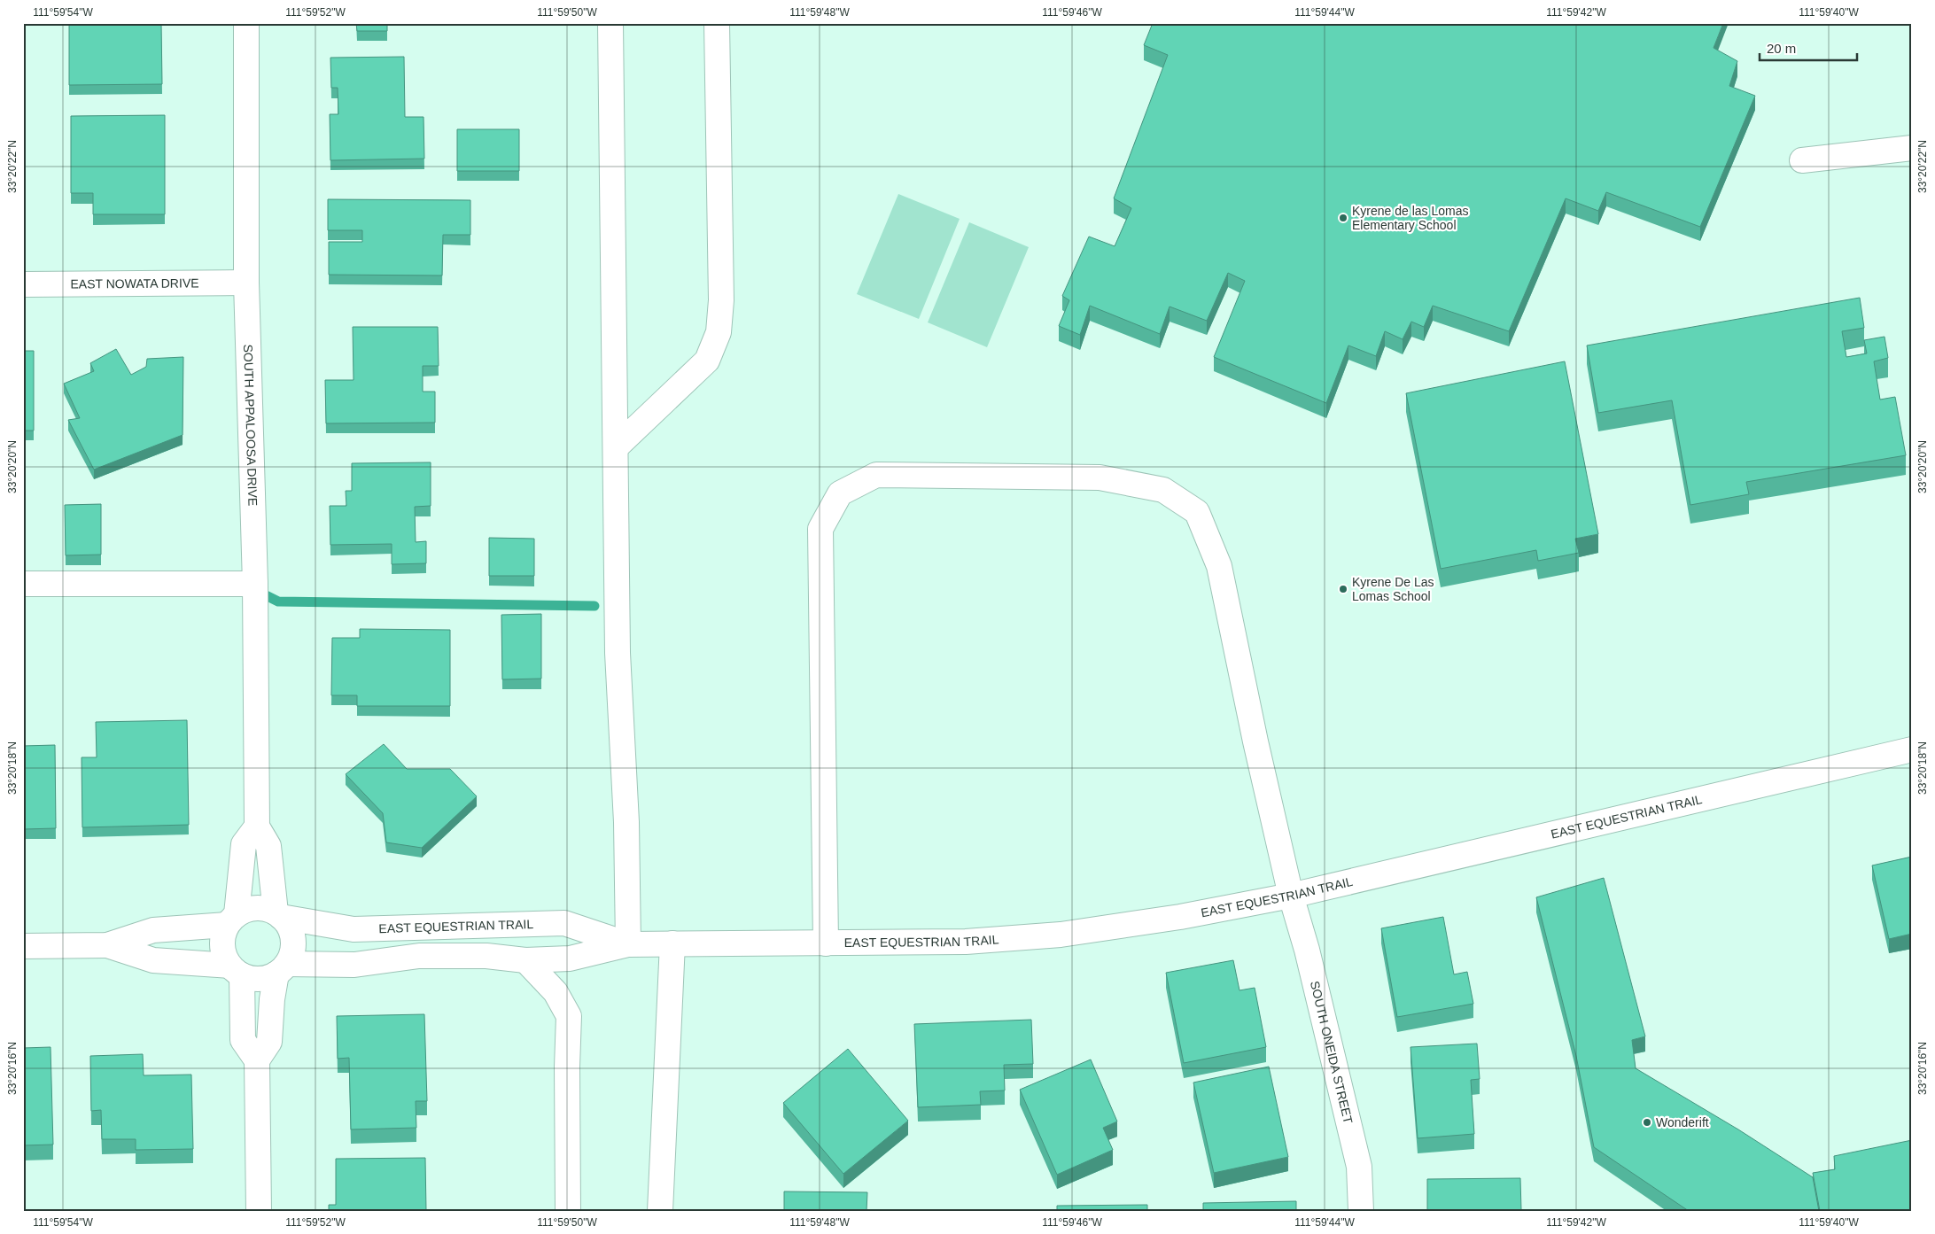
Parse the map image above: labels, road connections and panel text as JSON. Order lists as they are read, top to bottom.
{
  "streets": {
    "street": [
      "EAST NOWATA DRIVE",
      "SOUTH APPALOOSA DRIVE",
      "EAST EQUESTRIAN TRAIL",
      "SOUTH ONEIDA STREET"
    ]
  },
  "crossings": [
    ["EAST NOWATA DRIVE", "SOUTH APPALOOSA DRIVE"],
    ["EAST EQUESTRIAN TRAIL", "SOUTH ONEIDA STREET"]
  ],
  "places": ["Kyrene de las Lomas Elementary School", "Kyrene De Las Lomas School", "Wonderift"],
  "scale_bar": "20 m",
  "coordinates": [
    "111°59'54\"W",
    "111°59'52\"W",
    "111°59'50\"W",
    "111°59'48\"W",
    "111°59'46\"W",
    "111°59'44\"W",
    "111°59'42\"W",
    "111°59'40\"W",
    "33°20'22\"N",
    "33°20'20\"N",
    "33°20'18\"N",
    "33°20'16\"N"
  ]
}
